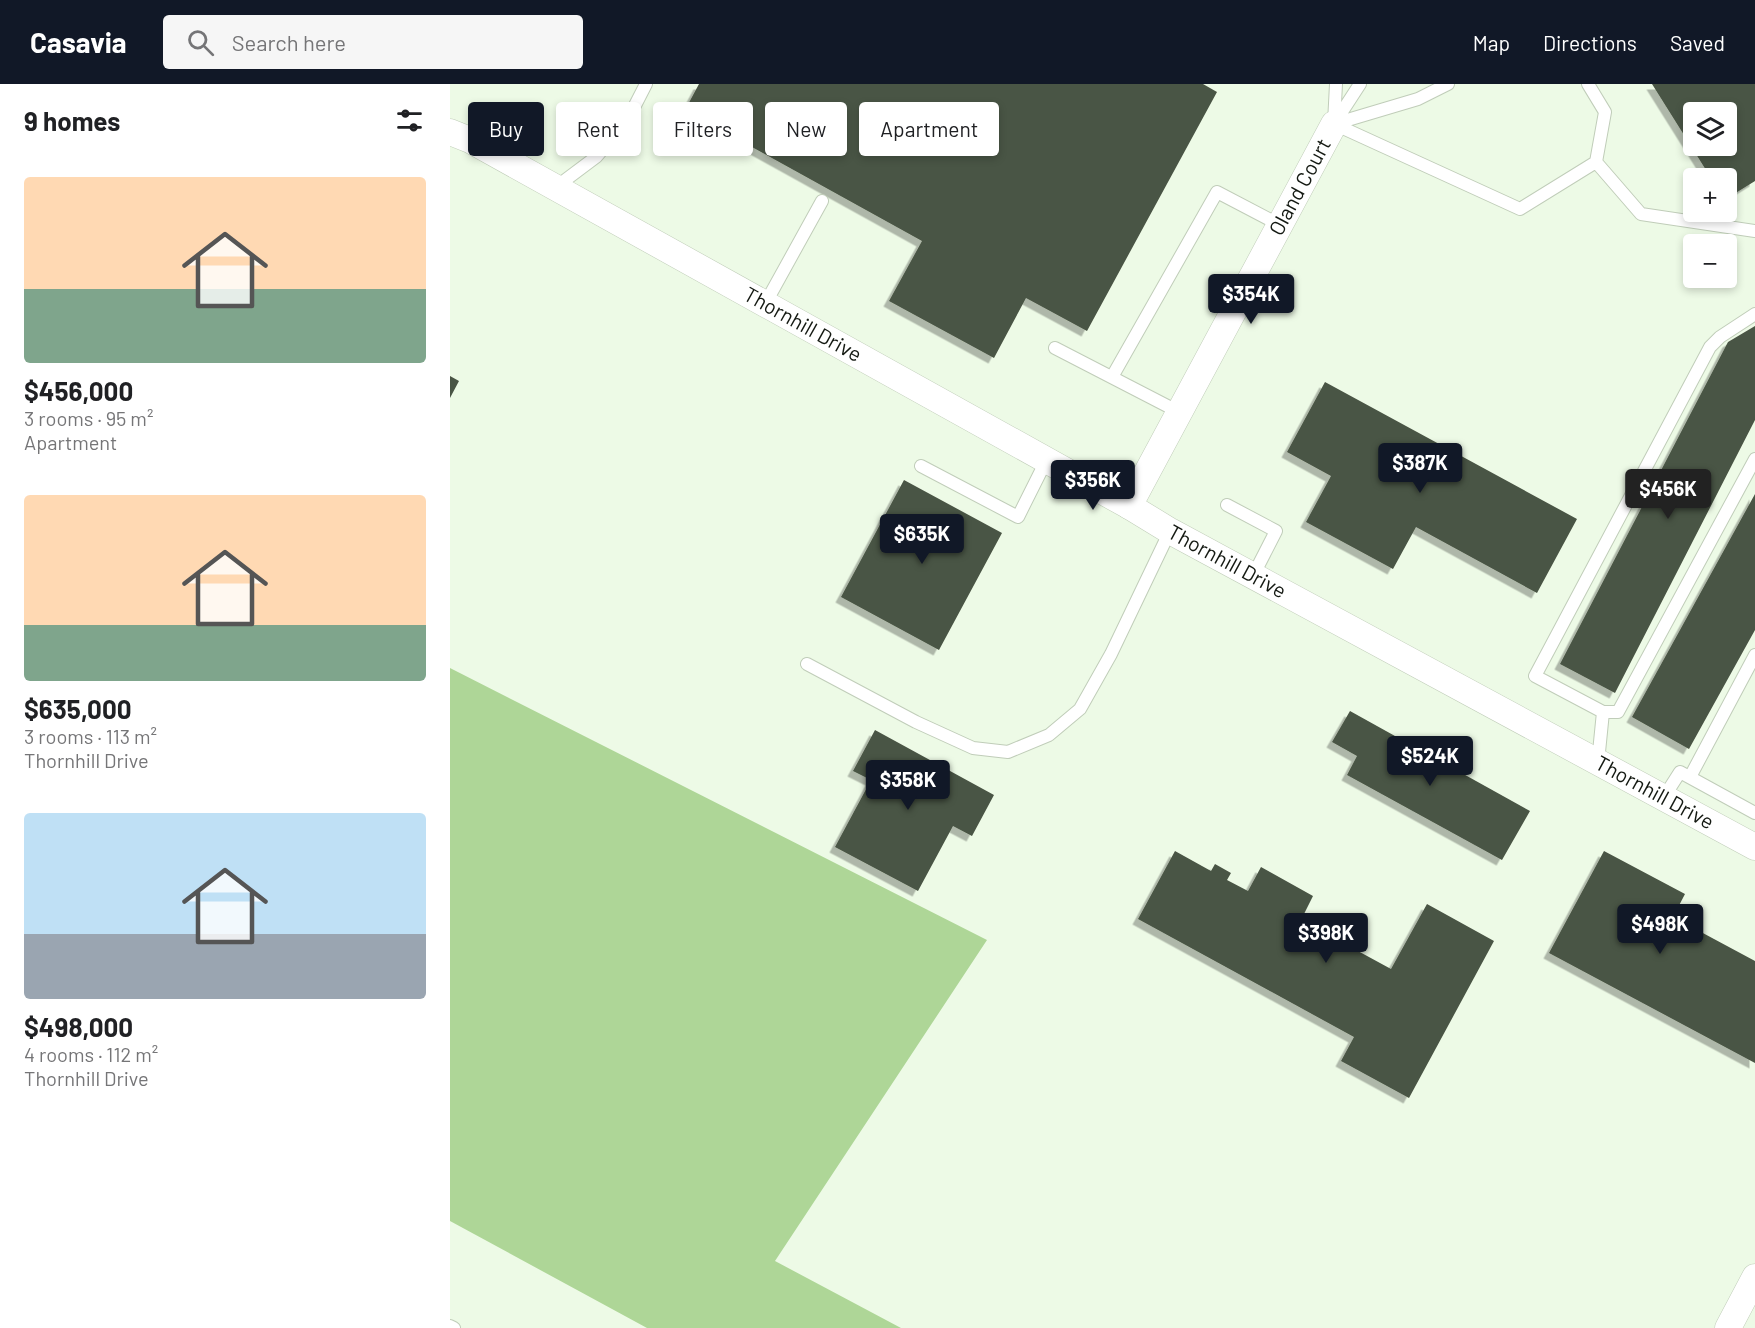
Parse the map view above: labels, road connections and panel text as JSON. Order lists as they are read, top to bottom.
{
  "streets": {
    "street": ["Oland Court", "Thornhill Drive"]
  },
  "crossings": [
    ["Oland Court", "Thornhill Drive"]
  ],
  "page": {
    "header": "Casavia",
    "search": "Search here",
    "nav": ["Map", "Directions", "Saved"],
    "heading": "9 homes",
    "map_buttons": ["+", "−"],
    "chip": [
      "Buy",
      "Rent",
      "Filters",
      "New",
      "Apartment"
    ],
    "list": [
      {
        "name": "$456,000",
        "note": "3 rooms · 95 m² · Apartment"
      },
      {
        "name": "$635,000",
        "note": "3 rooms · 113 m² · Thornhill Drive"
      },
      {
        "name": "$498,000",
        "note": "4 rooms · 112 m² · Thornhill Drive"
      }
    ],
    "price": [
      "$354K",
      "$387K",
      "$356K",
      "$456K",
      "$635K",
      "$524K",
      "$358K",
      "$498K",
      "$398K"
    ]
  }
}
